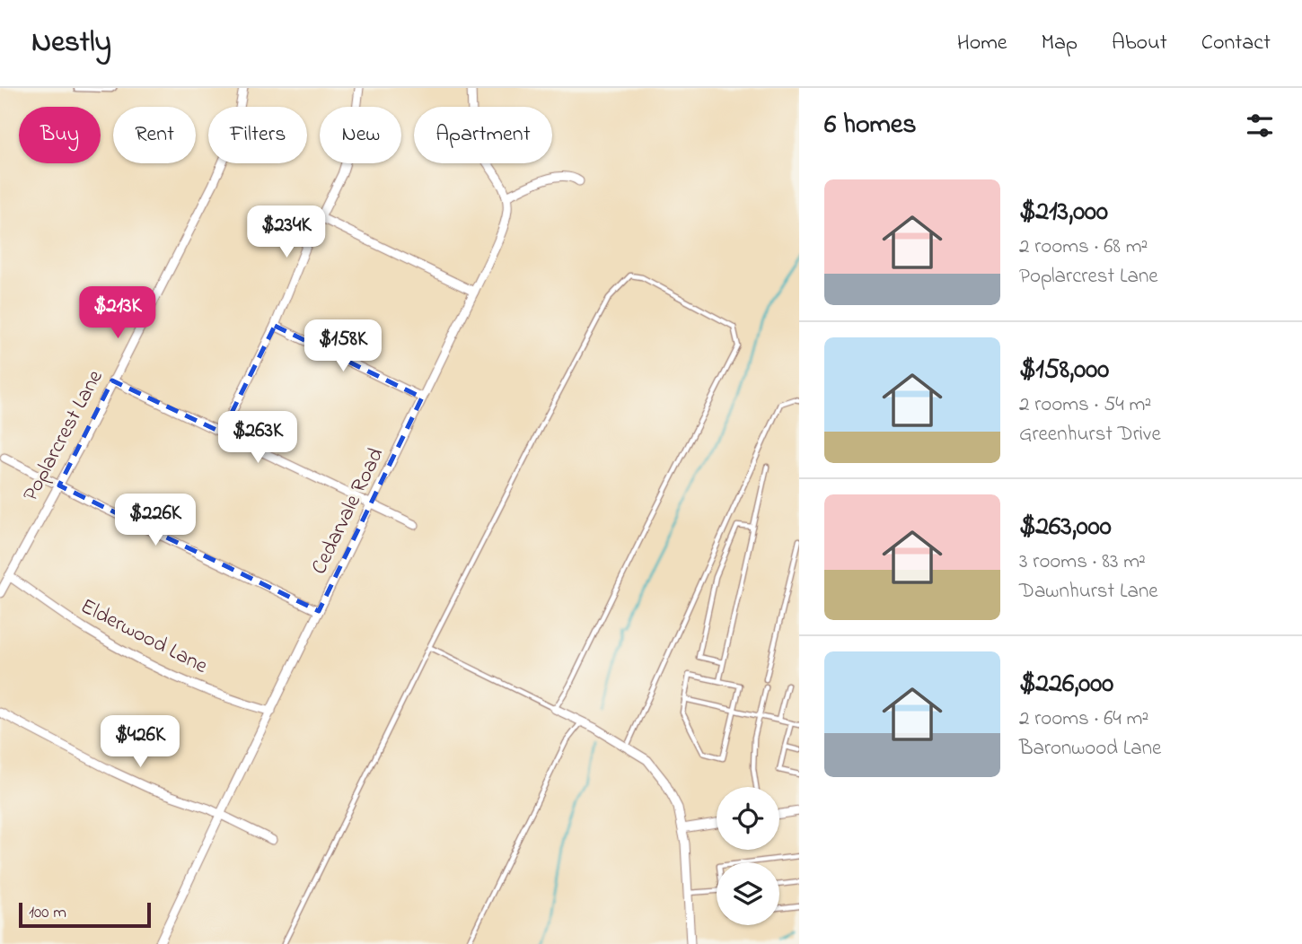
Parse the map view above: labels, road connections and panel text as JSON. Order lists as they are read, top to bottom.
{
  "streets": {
    "street": ["Poplarcrest Lane", "Cedarvale Road", "Elderwood Lane"]
  },
  "crossings": [
    ["Poplarcrest Lane", "Elderwood Lane"],
    ["Cedarvale Road", "Elderwood Lane"]
  ],
  "scale_bar": "100 m",
  "page": {
    "header": "Nestly",
    "nav": [
      "Home",
      "Map",
      "About",
      "Contact"
    ],
    "heading": "6 homes",
    "chip": [
      "Buy",
      "Rent",
      "Filters",
      "New",
      "Apartment"
    ],
    "list": [
      {
        "name": "$213,000",
        "note": "2 rooms · 68 m² · Poplarcrest Lane"
      },
      {
        "name": "$158,000",
        "note": "2 rooms · 54 m² · Greenhurst Drive"
      },
      {
        "name": "$263,000",
        "note": "3 rooms · 83 m² · Dawnhurst Lane"
      },
      {
        "name": "$226,000",
        "note": "2 rooms · 64 m² · Baronwood Lane"
      }
    ],
    "price": [
      "$234K",
      "$213K",
      "$158K",
      "$263K",
      "$226K",
      "$426K"
    ],
    "scale": "100 m"
  }
}
